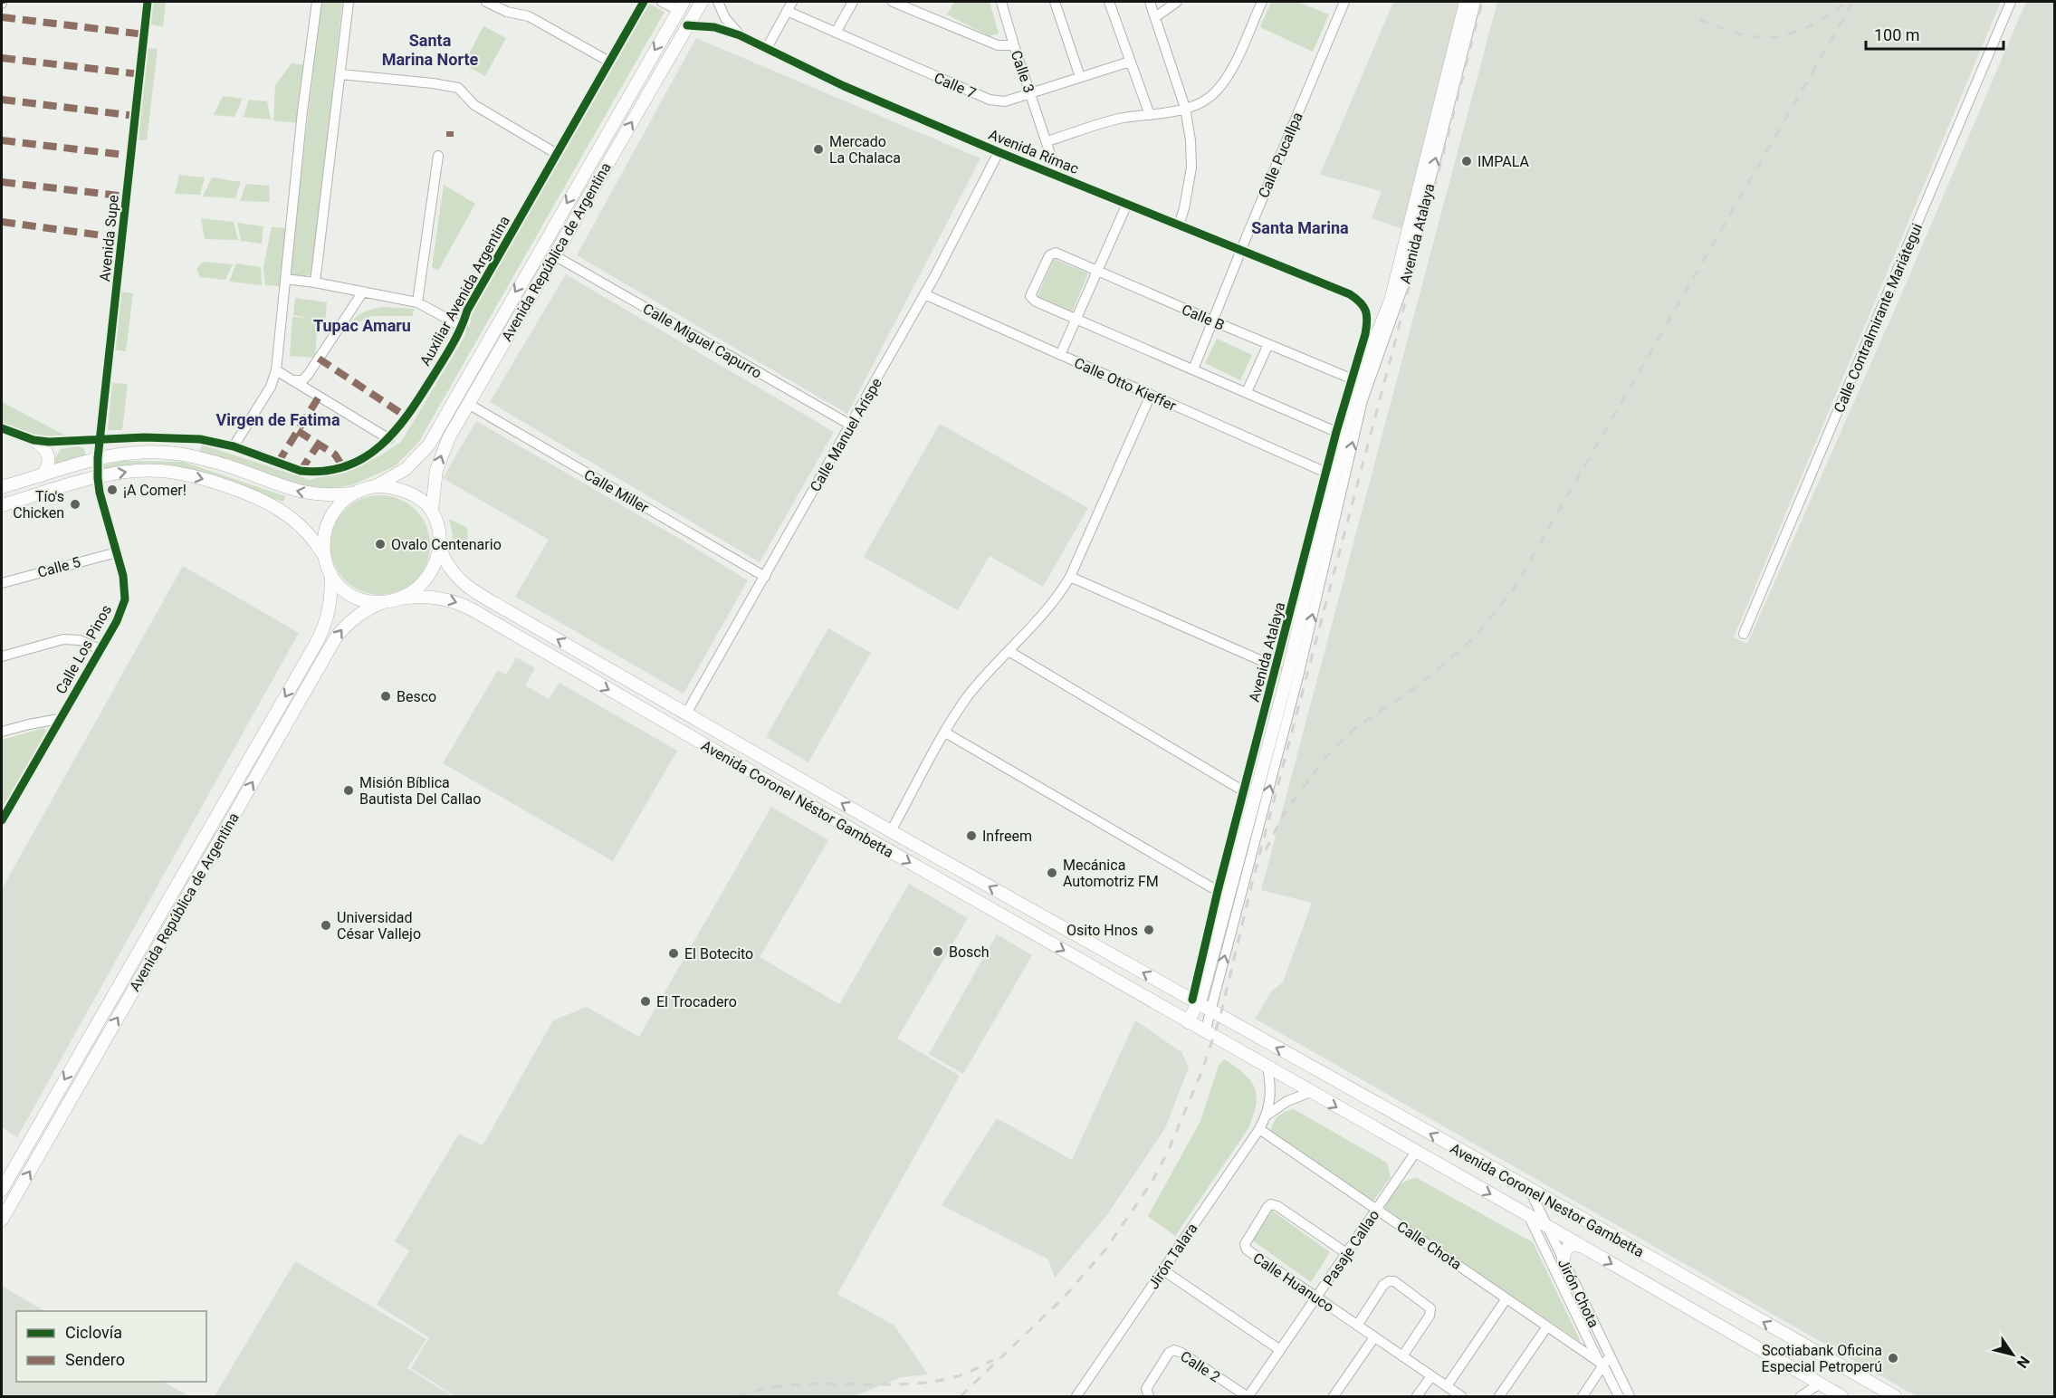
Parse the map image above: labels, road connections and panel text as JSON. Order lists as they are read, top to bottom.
{
  "streets": {
    "main road": [
      "Avenida Atalaya",
      "Avenida República de Argentina",
      "Avenida Coronel Néstor Gambetta",
      "Avenida Coronel Nestor Gambetta"
    ],
    "street": [
      "Calle 3",
      "Calle 7",
      "Avenida Rímac",
      "Calle Pucallpa",
      "Avenida Supe",
      "Auxiliar Avenida Argentina",
      "Calle B",
      "Calle Contralmirante Mariátegui",
      "Calle Miguel Capurro",
      "Calle Otto Kieffer",
      "Calle Manuel Arispe",
      "Calle Miller",
      "Calle 5",
      "Calle Los Pinos",
      "Calle Chota",
      "Pasaje Callao",
      "Jirón Talara",
      "Calle Huanuco",
      "Jirón Chota",
      "Calle 2"
    ]
  },
  "crossings": [
    ["Calle 3", "Calle 7"],
    ["Calle 3", "Avenida Rímac"],
    ["Avenida Rímac", "Calle Pucallpa"],
    ["Avenida Rímac", "Avenida Atalaya"],
    ["Avenida Rímac", "Avenida República de Argentina"],
    ["Avenida Rímac", "Calle Manuel Arispe"],
    ["Calle Pucallpa", "Calle B"],
    ["Avenida Atalaya", "Calle B"],
    ["Avenida Atalaya", "Calle Otto Kieffer"],
    ["Avenida Atalaya", "Avenida Coronel Néstor Gambetta"],
    ["Avenida Atalaya", "Avenida Coronel Nestor Gambetta"],
    ["Avenida Supe", "Auxiliar Avenida Argentina"],
    ["Avenida Supe", "Calle Los Pinos"],
    ["Avenida República de Argentina", "Calle Miguel Capurro"],
    ["Avenida República de Argentina", "Calle Miller"],
    ["Avenida República de Argentina", "Avenida Coronel Néstor Gambetta"],
    ["Calle Miguel Capurro", "Calle Manuel Arispe"],
    ["Calle Otto Kieffer", "Calle Manuel Arispe"],
    ["Calle Manuel Arispe", "Calle Miller"],
    ["Calle Manuel Arispe", "Avenida Coronel Néstor Gambetta"],
    ["Calle 5", "Calle Los Pinos"],
    ["Avenida Coronel Néstor Gambetta", "Avenida Coronel Nestor Gambetta"],
    ["Avenida Coronel Nestor Gambetta", "Pasaje Callao"],
    ["Avenida Coronel Nestor Gambetta", "Jirón Talara"],
    ["Avenida Coronel Nestor Gambetta", "Jirón Chota"],
    ["Calle Chota", "Pasaje Callao"],
    ["Calle Chota", "Jirón Talara"],
    ["Calle Chota", "Jirón Chota"],
    ["Pasaje Callao", "Calle Huanuco"],
    ["Pasaje Callao", "Calle 2"]
  ],
  "districts": [
    "Santa Marina Norte",
    "Santa Marina",
    "Tupac Amaru",
    "Virgen de Fatima"
  ],
  "places": [
    "Mercado La Chalaca",
    "IMPALA",
    "¡A Comer!",
    "Tío's Chicken",
    "Ovalo Centenario",
    "Besco",
    "Misión Bíblica Bautista Del Callao",
    "Infreem",
    "Mecánica Automotriz FM",
    "Universidad César Vallejo",
    "Osito Hnos",
    "Bosch",
    "El Botecito",
    "El Trocadero",
    "Scotiabank Oficina Especial Petroperú"
  ],
  "legend": ["Ciclovía", "Sendero"],
  "scale_bar": "100 m",
  "north": "bottom right"
}
